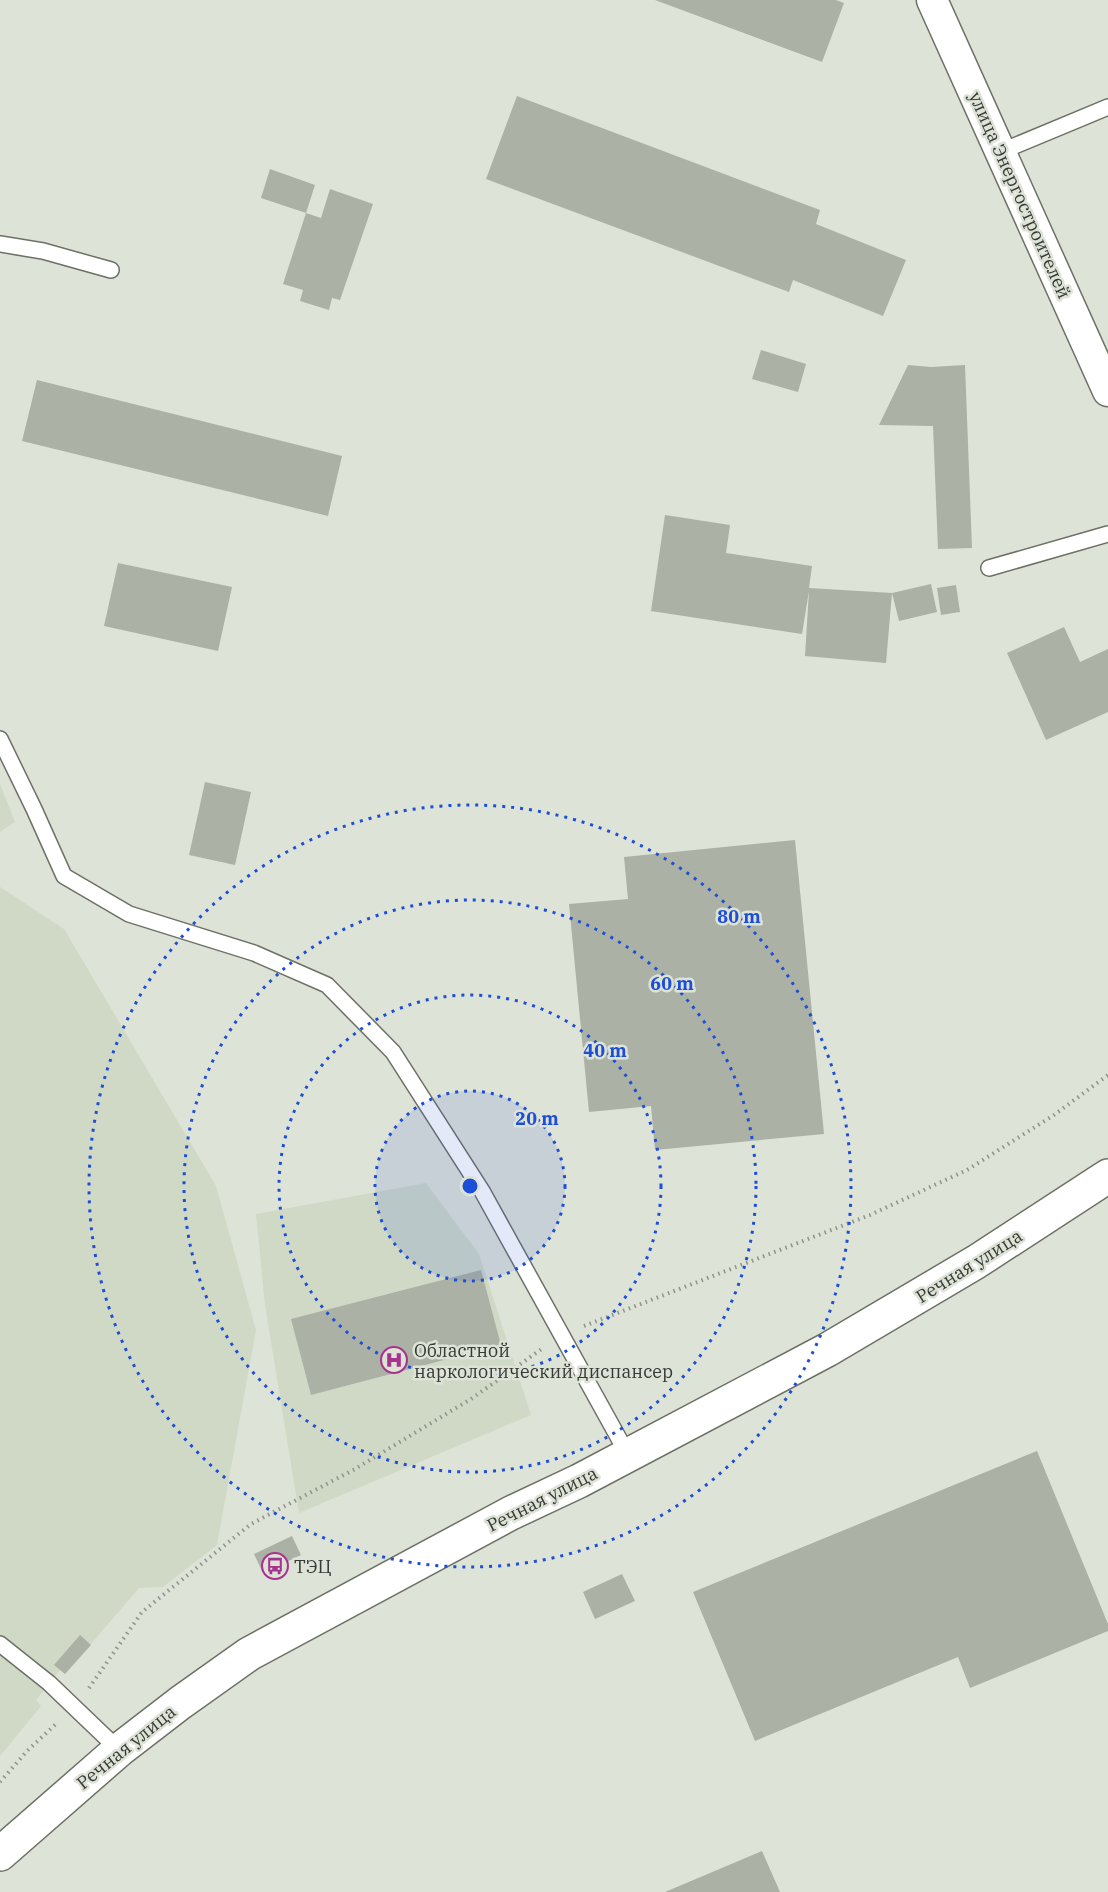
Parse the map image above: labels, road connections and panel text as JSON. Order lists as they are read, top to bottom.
{
  "streets": {
    "main road": ["Речная улица"],
    "street": ["улица Энергостроителей"]
  },
  "places": {
    "hospital": ["Областной наркологический диспансер"],
    "bus stop": ["ТЭЦ"]
  },
  "rings": [
    "80 m",
    "60 m",
    "40 m",
    "20 m"
  ]
}
